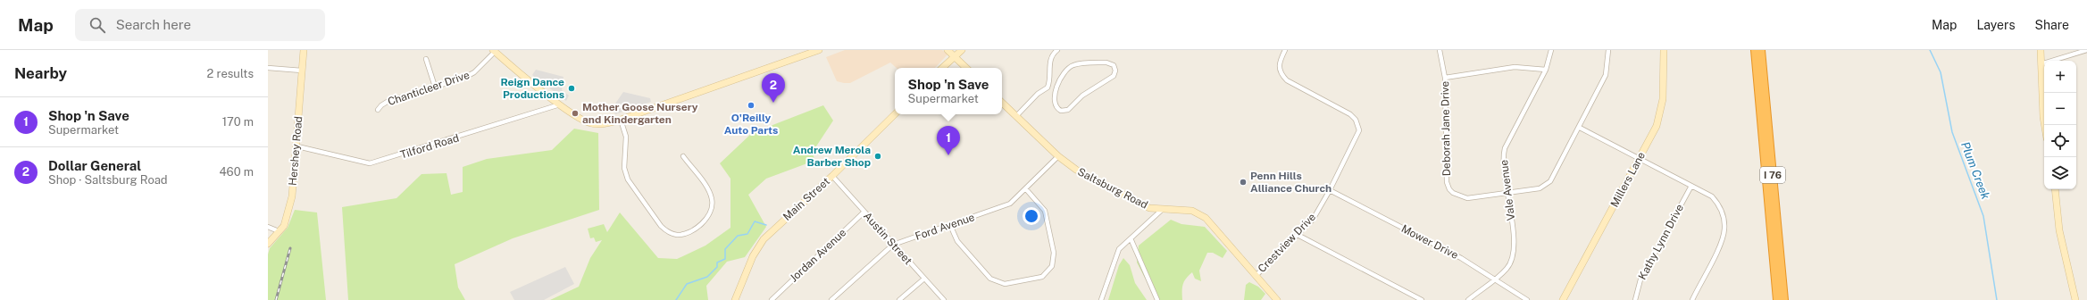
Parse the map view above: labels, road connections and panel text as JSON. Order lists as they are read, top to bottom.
{
  "streets": {
    "highway": ["I 76"],
    "street": [
      "Chanticleer Drive",
      "Deborah Jane Drive",
      "Tilford Road",
      "Hershey Road",
      "Millers Lane",
      "Saltsburg Road",
      "Vale Avenue",
      "Main Street",
      "Ford Avenue",
      "Austin Street",
      "Mower Drive",
      "Kathy Lynn Drive",
      "Crestview Drive",
      "Jordan Avenue"
    ]
  },
  "crossings": [
    ["Deborah Jane Drive", "Vale Avenue"],
    ["Tilford Road", "Hershey Road"],
    ["Saltsburg Road", "Ford Avenue"],
    ["Saltsburg Road", "Crestview Drive"],
    ["Vale Avenue", "Mower Drive"],
    ["Main Street", "Austin Street"],
    ["Ford Avenue", "Austin Street"],
    ["Austin Street", "Jordan Avenue"],
    ["Mower Drive", "Crestview Drive"]
  ],
  "water": ["Plum Creek"],
  "places": [
    "Reign Dance Productions",
    "O'Reilly Auto Parts",
    "Mother Goose Nursery and Kindergarten",
    "Andrew Merola Barber Shop",
    "Penn Hills Alliance Church"
  ],
  "page": {
    "header": "Map",
    "search": "Search here",
    "nav": ["Map", "Layers", "Share"],
    "heading": ["Nearby", "2 results"],
    "map_buttons": ["+", "−"],
    "popup": ["Shop 'n Save", "Supermarket"],
    "pins": ["2", "1"],
    "list": [
      {
        "mark": "1",
        "name": "Shop 'n Save",
        "note": "Supermarket",
        "value": "170 m"
      },
      {
        "mark": "2",
        "name": "Dollar General",
        "note": "Shop · Saltsburg Road",
        "value": "460 m"
      }
    ]
  }
}
